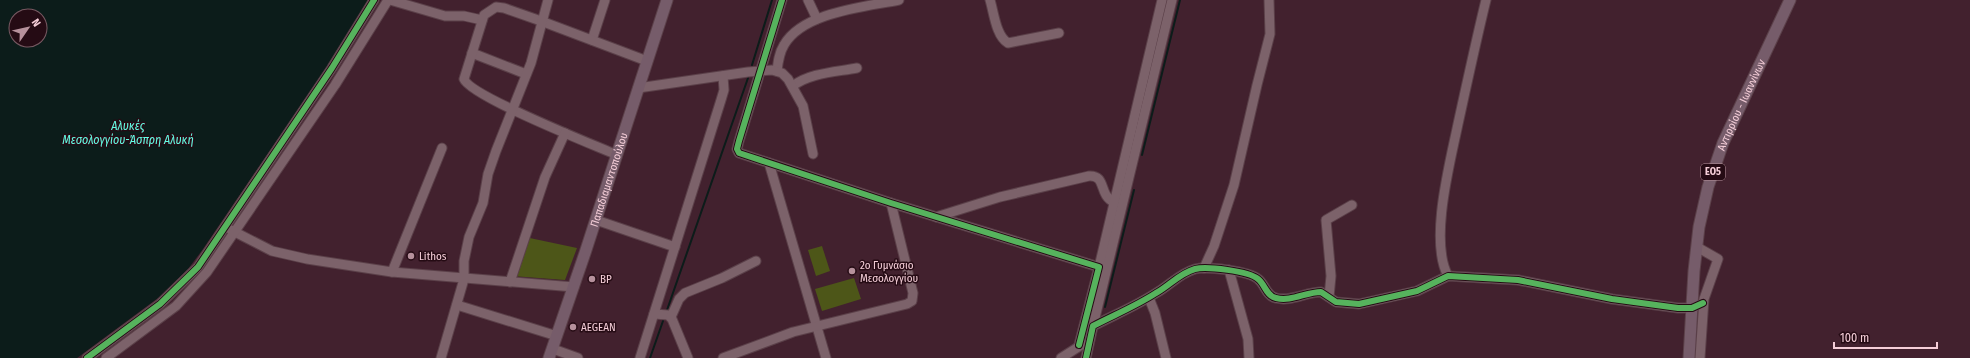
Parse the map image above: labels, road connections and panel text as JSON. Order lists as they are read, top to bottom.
{
  "streets": {
    "main road": ["Αντιρρίου - Ιωαννίνων", "ΕΟ5", "Παπαδιαμαντοπούλου"]
  },
  "water": ["Αλυκές Μεσολογγίου-Άσπρη Αλυκή"],
  "places": [
    "Lithos",
    "2ο Γυμνάσιο Μεσολογγίου",
    "BP",
    "AEGEAN"
  ],
  "scale_bar": "100 m",
  "north": "top right"
}
